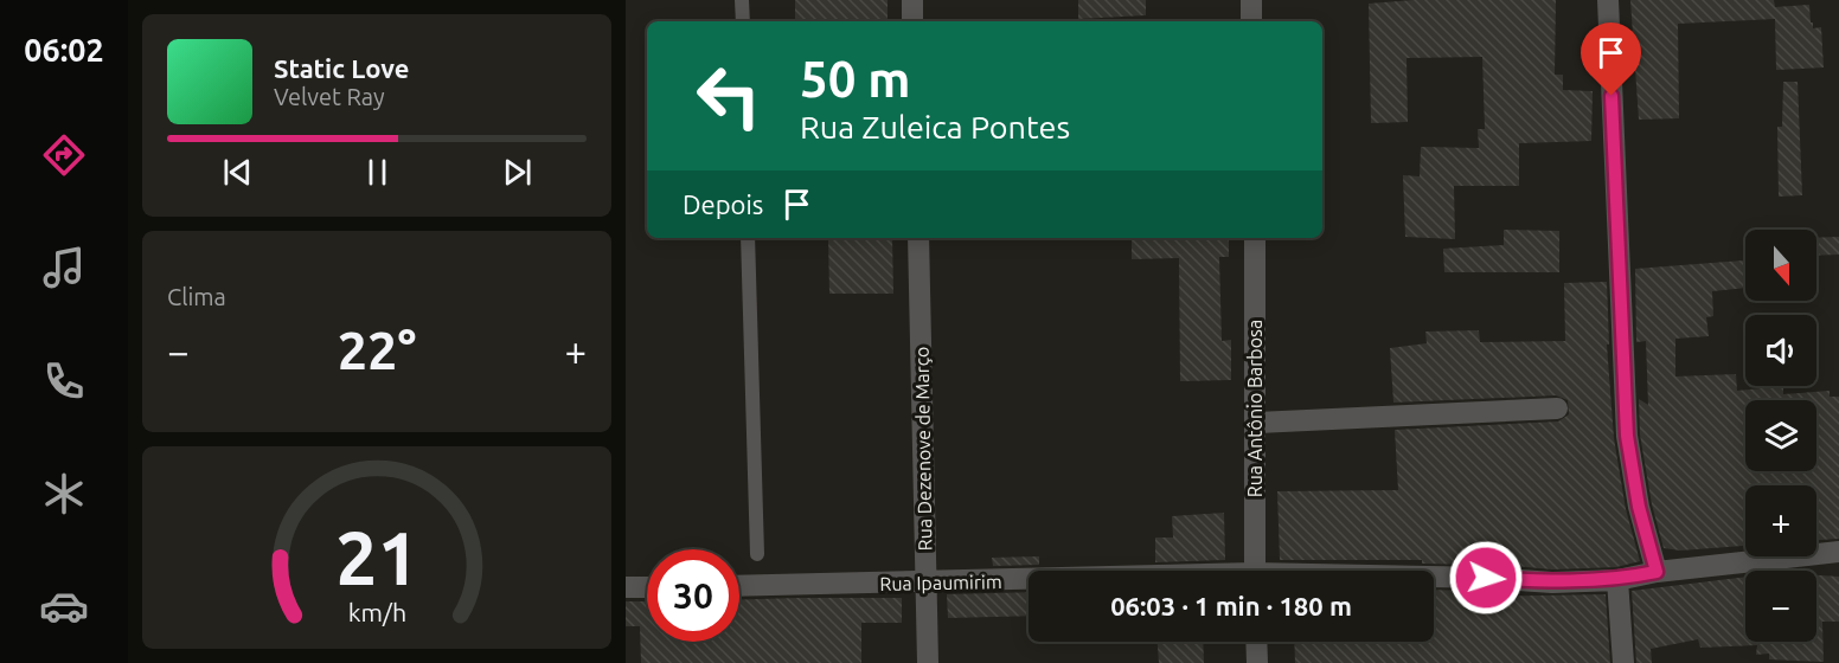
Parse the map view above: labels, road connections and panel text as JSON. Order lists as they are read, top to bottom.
{
  "streets": {
    "street": ["Rua Antônio Barbosa", "Rua Dezenove de Março", "Rua Ipaumirim"]
  },
  "crossings": [
    ["Rua Dezenove de Março", "Rua Ipaumirim"]
  ],
  "north": "bottom",
  "page": {
    "tabs": "06:02",
    "turn": ["50 m", "Rua Zuleica Pontes"],
    "song": ["Static Love", "Velvet Ray"],
    "then": "Depois",
    "map_buttons": ["+", "−"],
    "tile": "Clima",
    "heat": ["−", "22°", "+"],
    "limit": "30",
    "trip": "06:03 · 1 min · 180 m",
    "gauge": ["21", "km/h"]
  }
}
